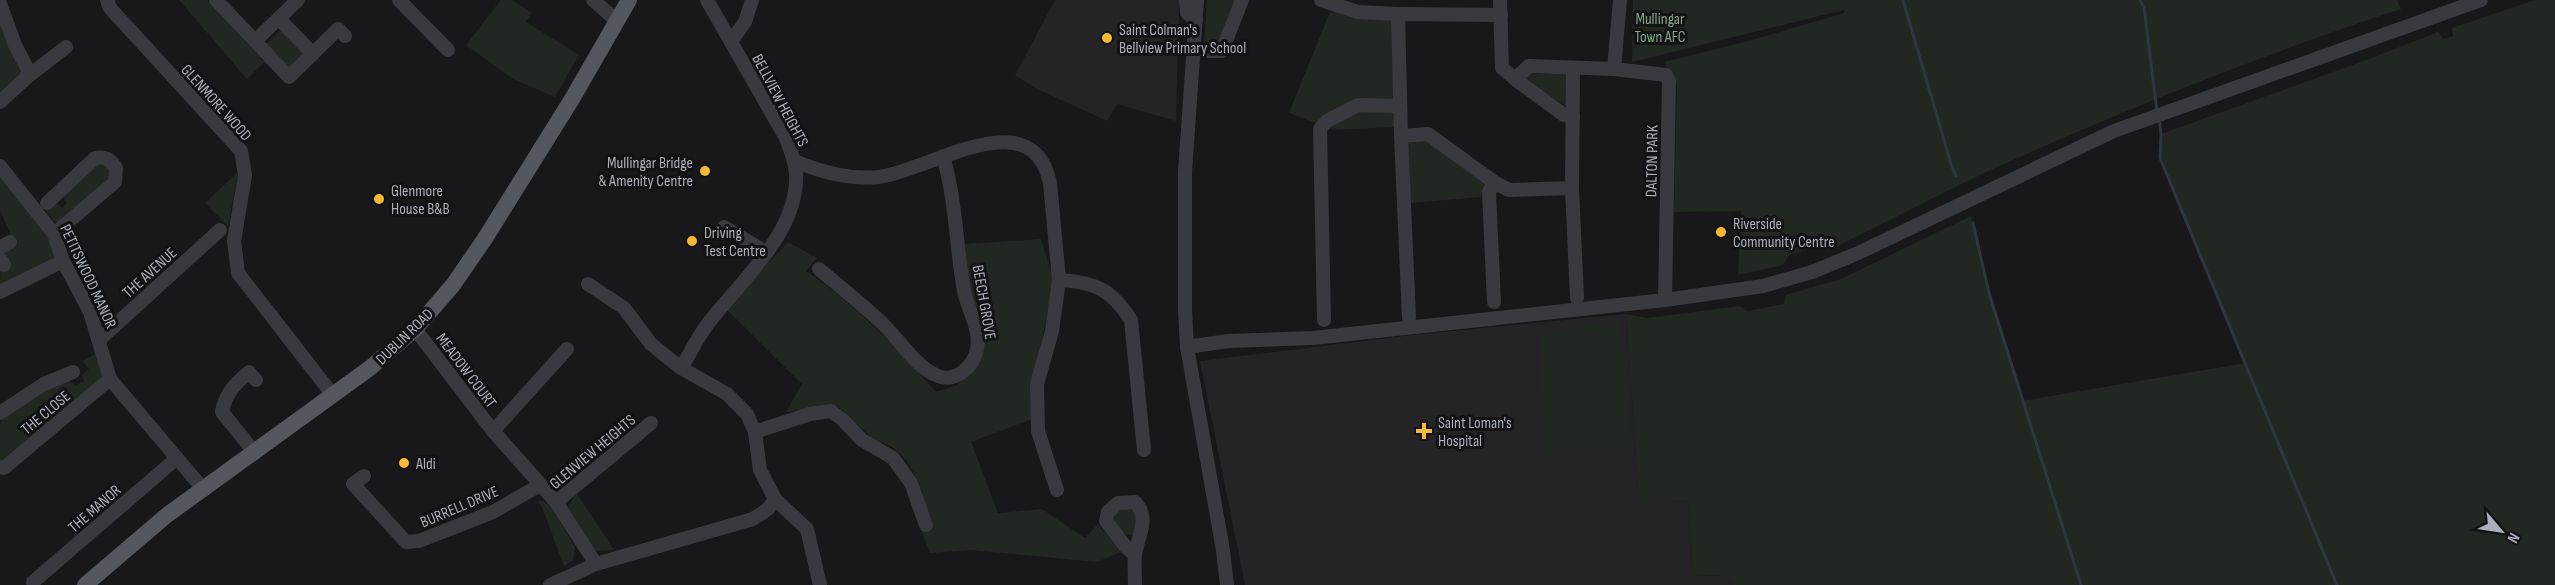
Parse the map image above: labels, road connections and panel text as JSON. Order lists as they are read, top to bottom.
{
  "streets": {
    "main road": ["DUBLIN ROAD"],
    "street": [
      "BELLVIEW HEIGHTS",
      "GLENMORE WOOD",
      "DALTON PARK",
      "THE AVENUE",
      "PETITSWOOD MANOR",
      "BEECH GROVE",
      "MEADOW COURT",
      "THE CLOSE",
      "GLENVIEW HEIGHTS",
      "BURRELL DRIVE",
      "THE MANOR"
    ]
  },
  "crossings": [
    ["GLENMORE WOOD", "DUBLIN ROAD"],
    ["THE AVENUE", "PETITSWOOD MANOR"],
    ["PETITSWOOD MANOR", "DUBLIN ROAD"],
    ["PETITSWOOD MANOR", "THE CLOSE"],
    ["PETITSWOOD MANOR", "THE MANOR"],
    ["DUBLIN ROAD", "MEADOW COURT"],
    ["MEADOW COURT", "GLENVIEW HEIGHTS"],
    ["MEADOW COURT", "BURRELL DRIVE"]
  ],
  "parks": ["Mullingar Town AFC"],
  "places": {
    "other": [
      "Saint Colman's Bellview Primary School",
      "Mullingar Bridge & Amenity Centre",
      "Glenmore House B&B",
      "Riverside Community Centre",
      "Driving Test Centre",
      "Aldi"
    ],
    "health": ["Saint Loman's Hospital"]
  },
  "north": "bottom right"
}
